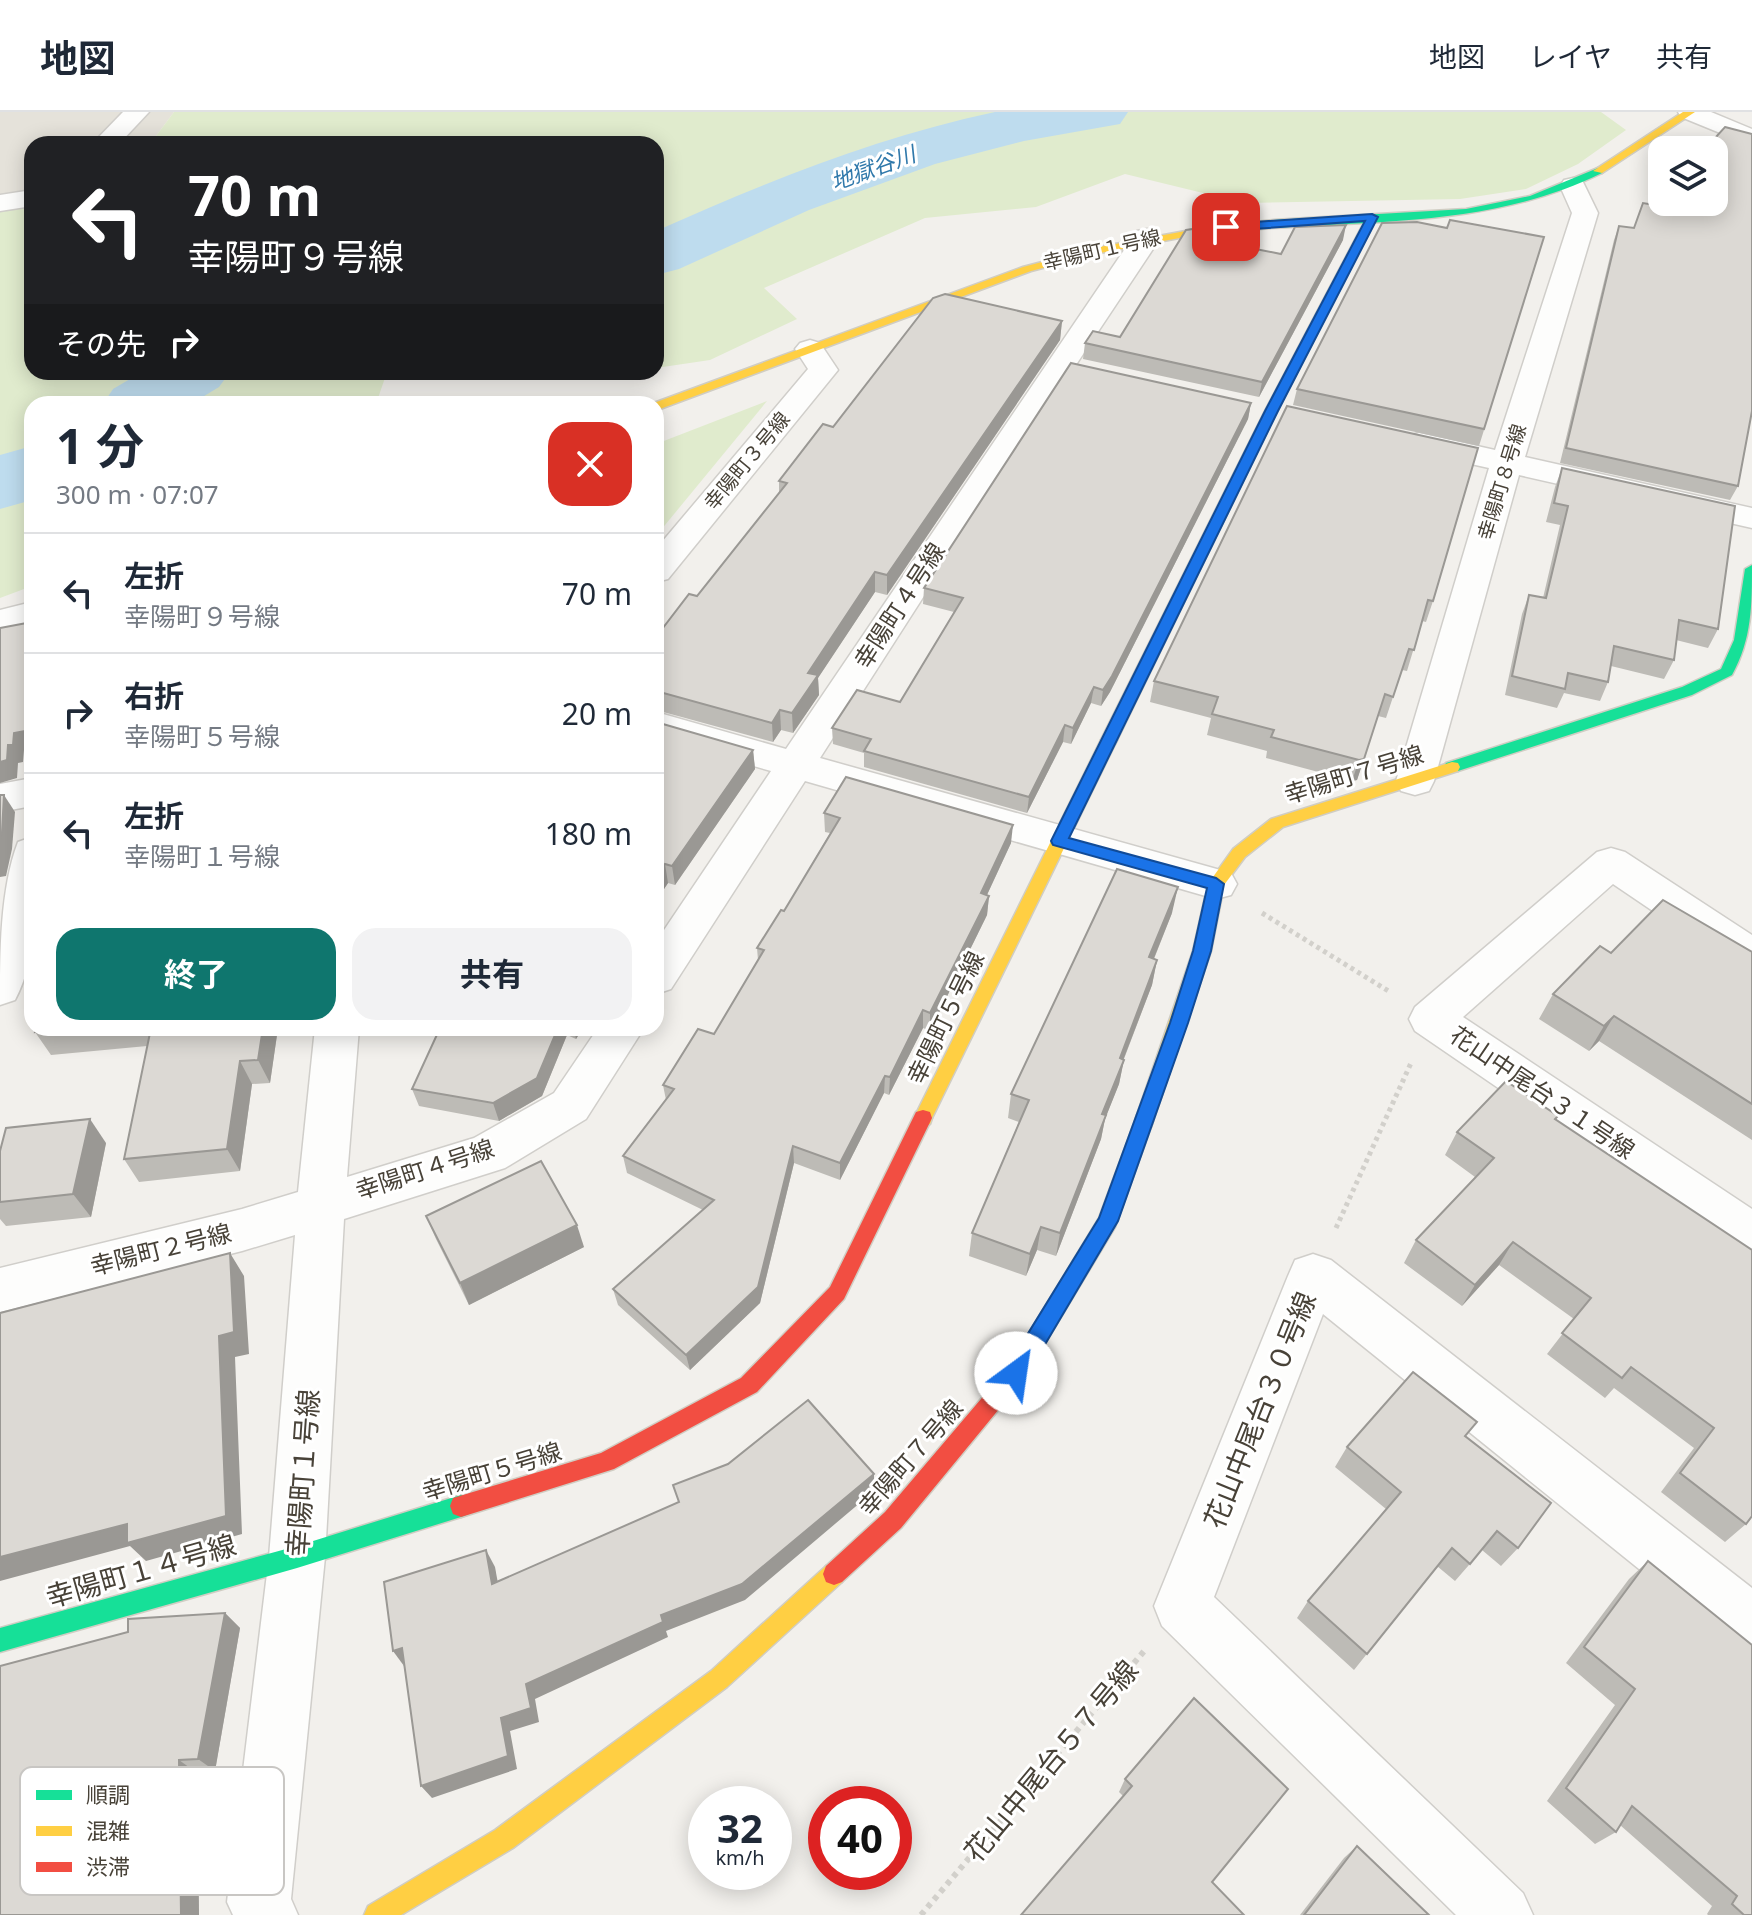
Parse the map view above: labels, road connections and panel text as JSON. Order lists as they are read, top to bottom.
{
  "streets": {
    "street": [
      "幸陽町１号線",
      "幸陽町３号線",
      "幸陽町８号線",
      "幸陽町４号線",
      "幸陽町７号線",
      "幸陽町５号線",
      "花山中尾台３１号線",
      "幸陽町２号線",
      "花山中尾台３０号線",
      "幸陽町１４号線"
    ],
    "path": ["花山中尾台５７号線"]
  },
  "crossings": [
    ["幸陽町１号線", "幸陽町３号線"],
    ["幸陽町１号線", "幸陽町８号線"],
    ["幸陽町１号線", "幸陽町４号線"],
    ["幸陽町１号線", "幸陽町５号線"],
    ["幸陽町１号線", "幸陽町２号線"],
    ["幸陽町１号線", "幸陽町１４号線"],
    ["幸陽町８号線", "幸陽町７号線"],
    ["幸陽町４号線", "幸陽町２号線"],
    ["幸陽町５号線", "幸陽町１４号線"],
    ["花山中尾台３０号線", "花山中尾台５７号線"]
  ],
  "water": ["地獄谷川"],
  "legend": ["順調", "混雑", "渋滞"],
  "page": {
    "header": "地図",
    "nav": ["地図", "レイヤ", "共有"],
    "turn": ["70 m", "幸陽町９号線"],
    "then": "その先",
    "heading": ["1 分", "300 m · 07:07"],
    "list": [
      {
        "name": "左折",
        "note": "幸陽町９号線",
        "value": "70 m"
      },
      {
        "name": "右折",
        "note": "幸陽町５号線",
        "value": "20 m"
      },
      {
        "name": "左折",
        "note": "幸陽町１号線",
        "value": "180 m"
      }
    ],
    "buttons": ["終了", "共有"],
    "speed": "32 km/h",
    "limit": "40"
  }
}
